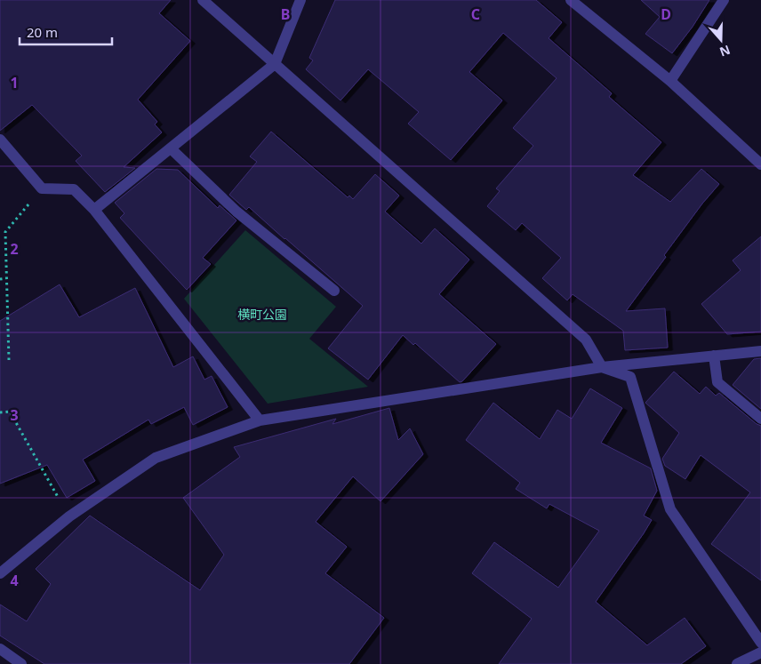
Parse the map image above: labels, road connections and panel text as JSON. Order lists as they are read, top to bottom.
{
  "parks": ["横町公園"],
  "scale_bar": "20 m",
  "north": "bottom",
  "grid": {
    "columns": ["B", "C", "D"],
    "rows": [
      "1",
      "2",
      "3",
      "4"
    ]
  }
}
